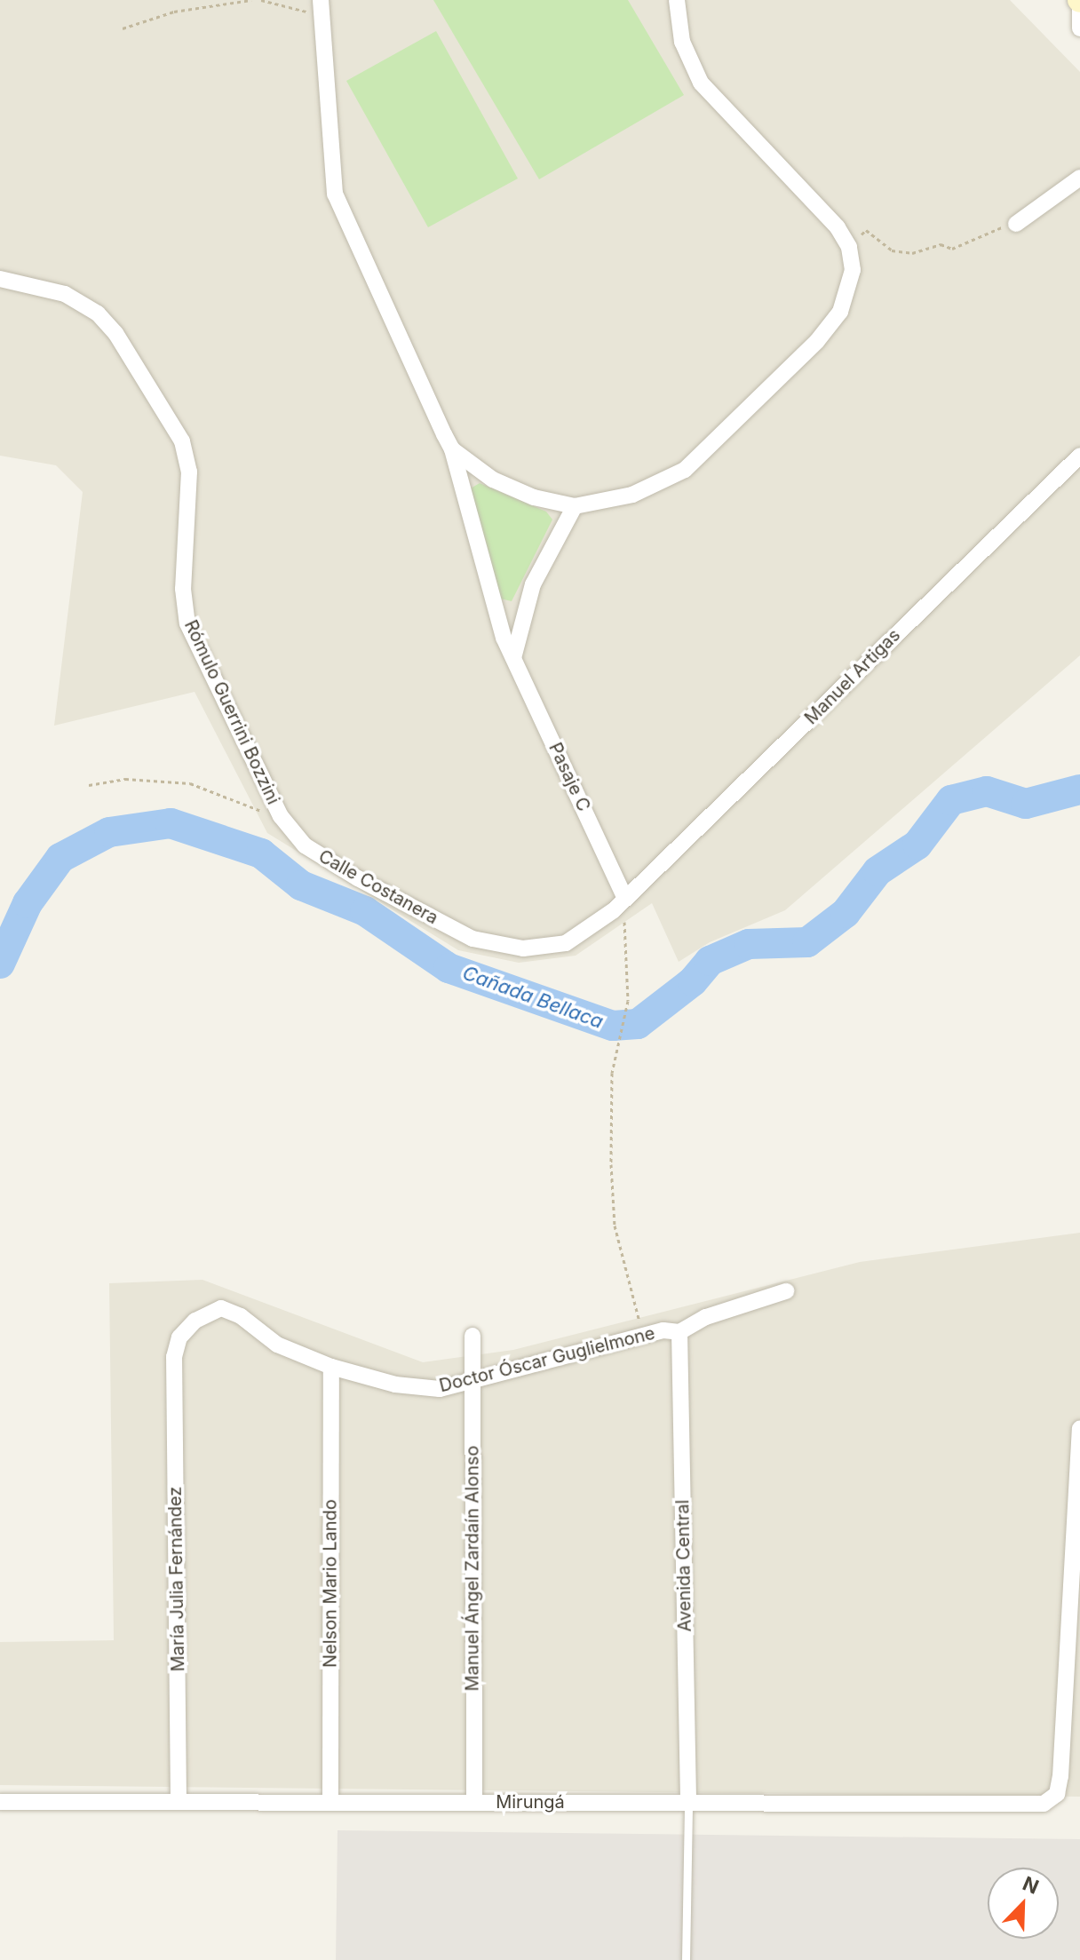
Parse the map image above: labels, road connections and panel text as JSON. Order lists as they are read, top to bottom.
{
  "streets": {
    "street": [
      "Manuel Artigas",
      "Rómulo Guerrini Bozzini",
      "Pasaje C",
      "Calle Costanera",
      "Doctor Óscar Guglielmone",
      "Avenida Central",
      "Manuel Ángel Zardaín Alonso",
      "María Julia Fernández",
      "Nelson Mario Lando",
      "Mirungá"
    ]
  },
  "crossings": [
    ["Manuel Artigas", "Pasaje C"],
    ["Manuel Artigas", "Calle Costanera"],
    ["Rómulo Guerrini Bozzini", "Calle Costanera"],
    ["Pasaje C", "Calle Costanera"],
    ["Doctor Óscar Guglielmone", "Avenida Central"],
    ["Doctor Óscar Guglielmone", "Manuel Ángel Zardaín Alonso"],
    ["Doctor Óscar Guglielmone", "María Julia Fernández"],
    ["Doctor Óscar Guglielmone", "Nelson Mario Lando"],
    ["Avenida Central", "Mirungá"],
    ["Manuel Ángel Zardaín Alonso", "Mirungá"],
    ["María Julia Fernández", "Mirungá"],
    ["Nelson Mario Lando", "Mirungá"]
  ],
  "water": ["Cañada Bellaca"],
  "north": "top right"
}
